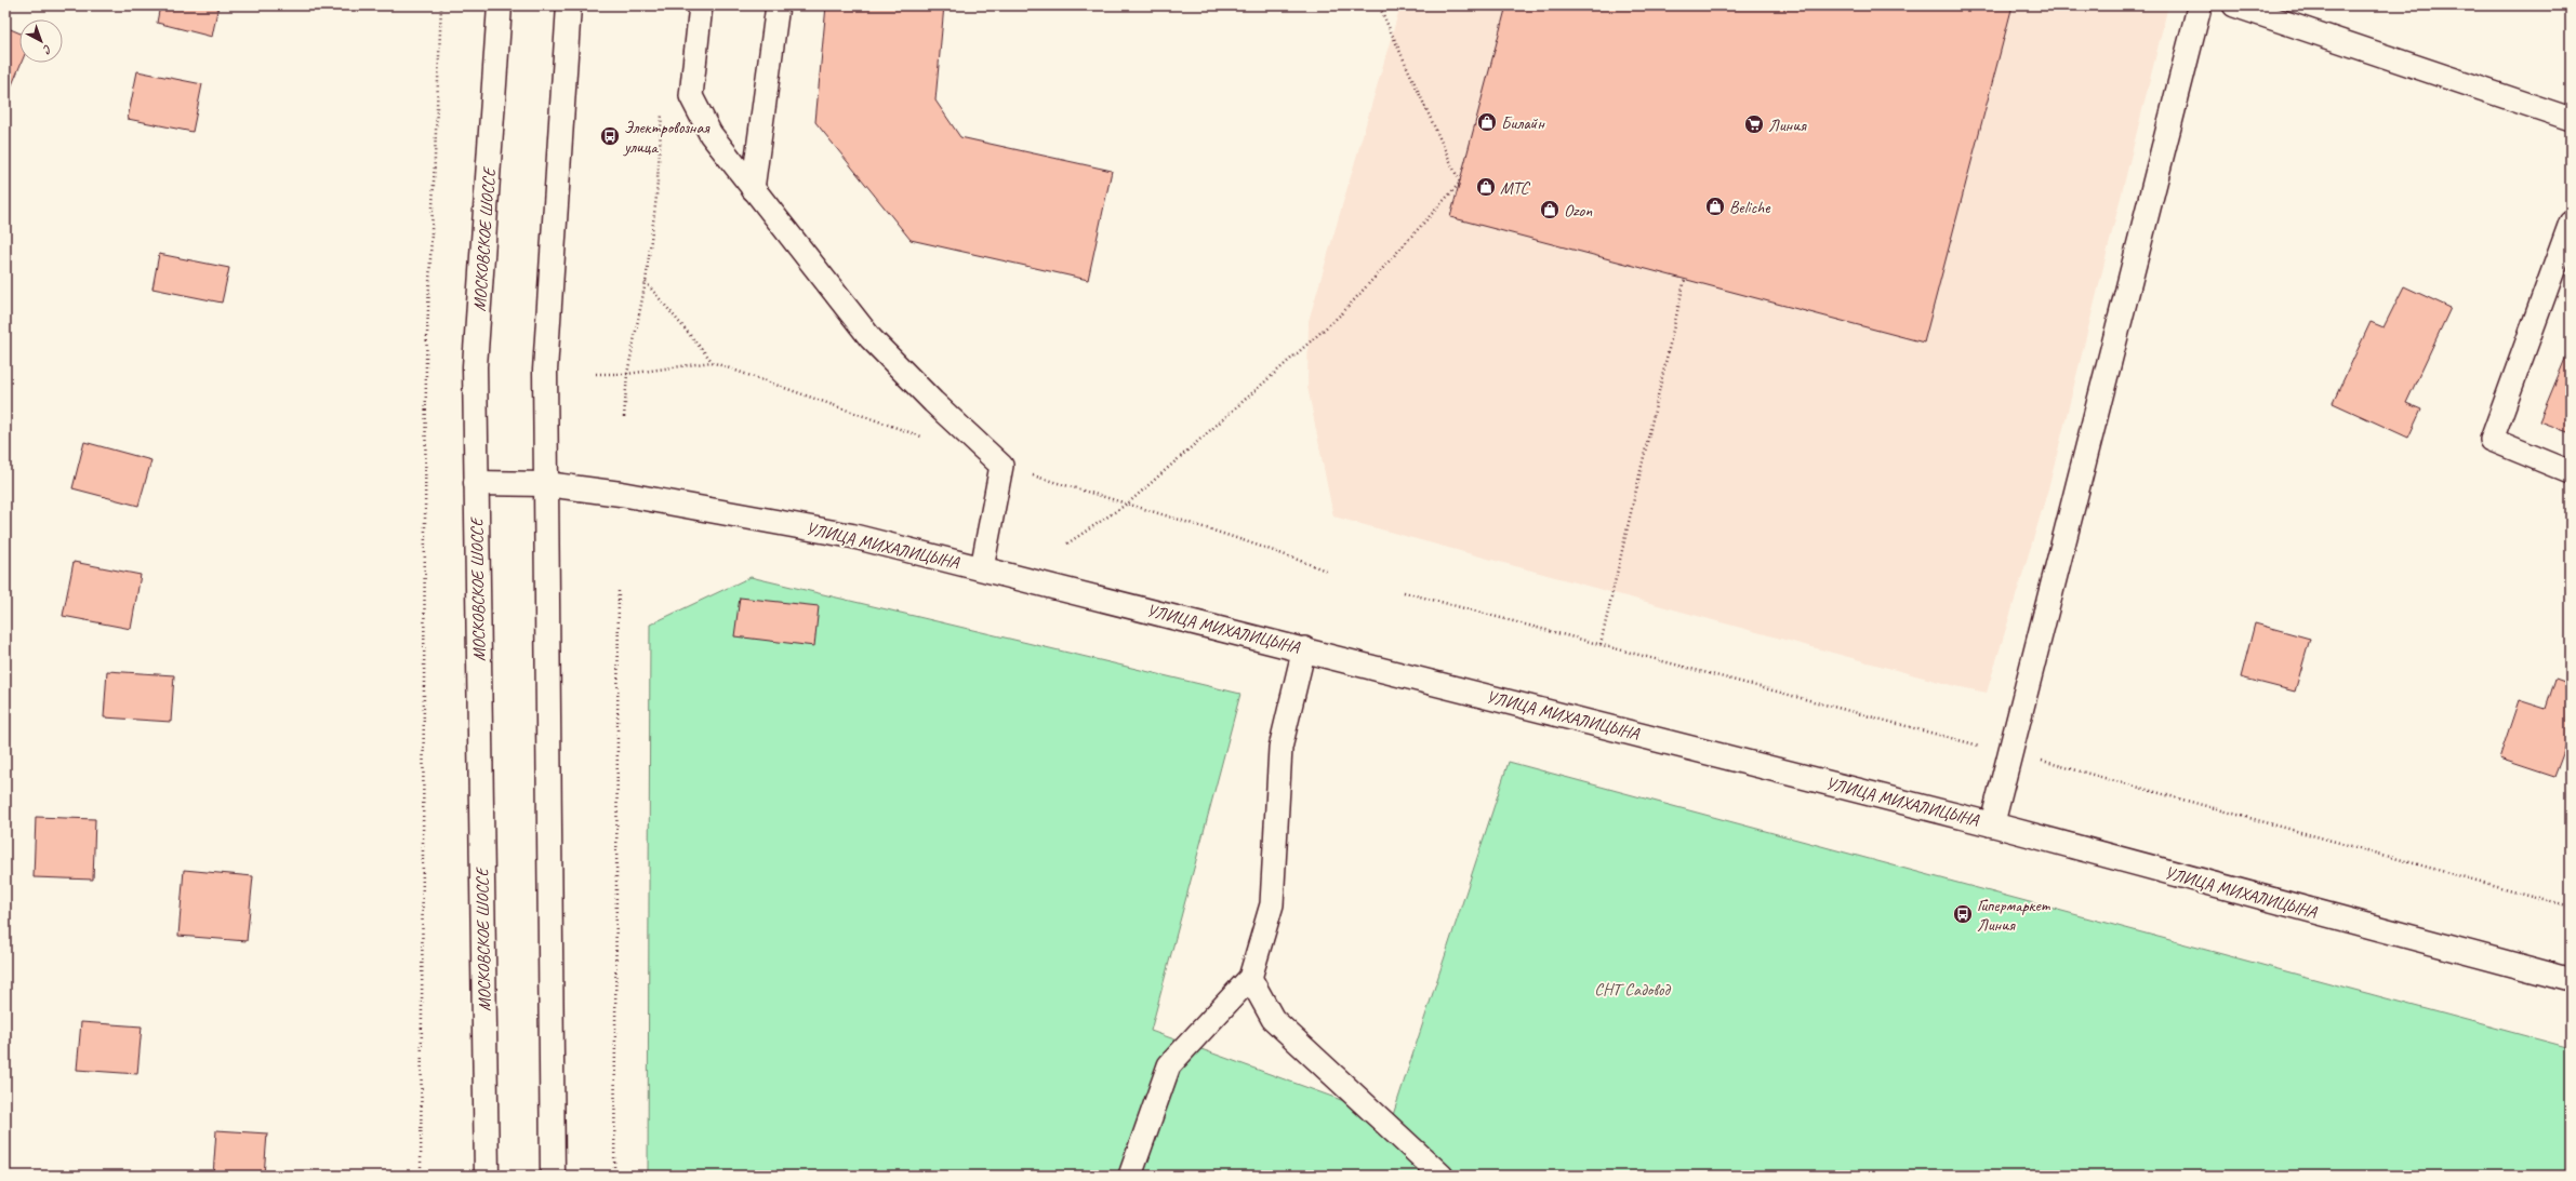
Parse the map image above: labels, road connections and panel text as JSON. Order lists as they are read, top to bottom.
{
  "streets": {
    "main road": ["МОСКОВСКОЕ ШОССЕ", "УЛИЦА МИХАЛИЦЫНА"]
  },
  "crossings": [
    ["МОСКОВСКОЕ ШОССЕ", "УЛИЦА МИХАЛИЦЫНА"]
  ],
  "parks": ["СНТ Садовод"],
  "places": {
    "shop": [
      "Билайн",
      "МТС",
      "Beliche",
      "Ozon"
    ],
    "supermarket": ["Линия"],
    "bus stop": ["Электровозная улица", "Гипермаркет Линия"]
  },
  "north": "bottom right"
}
